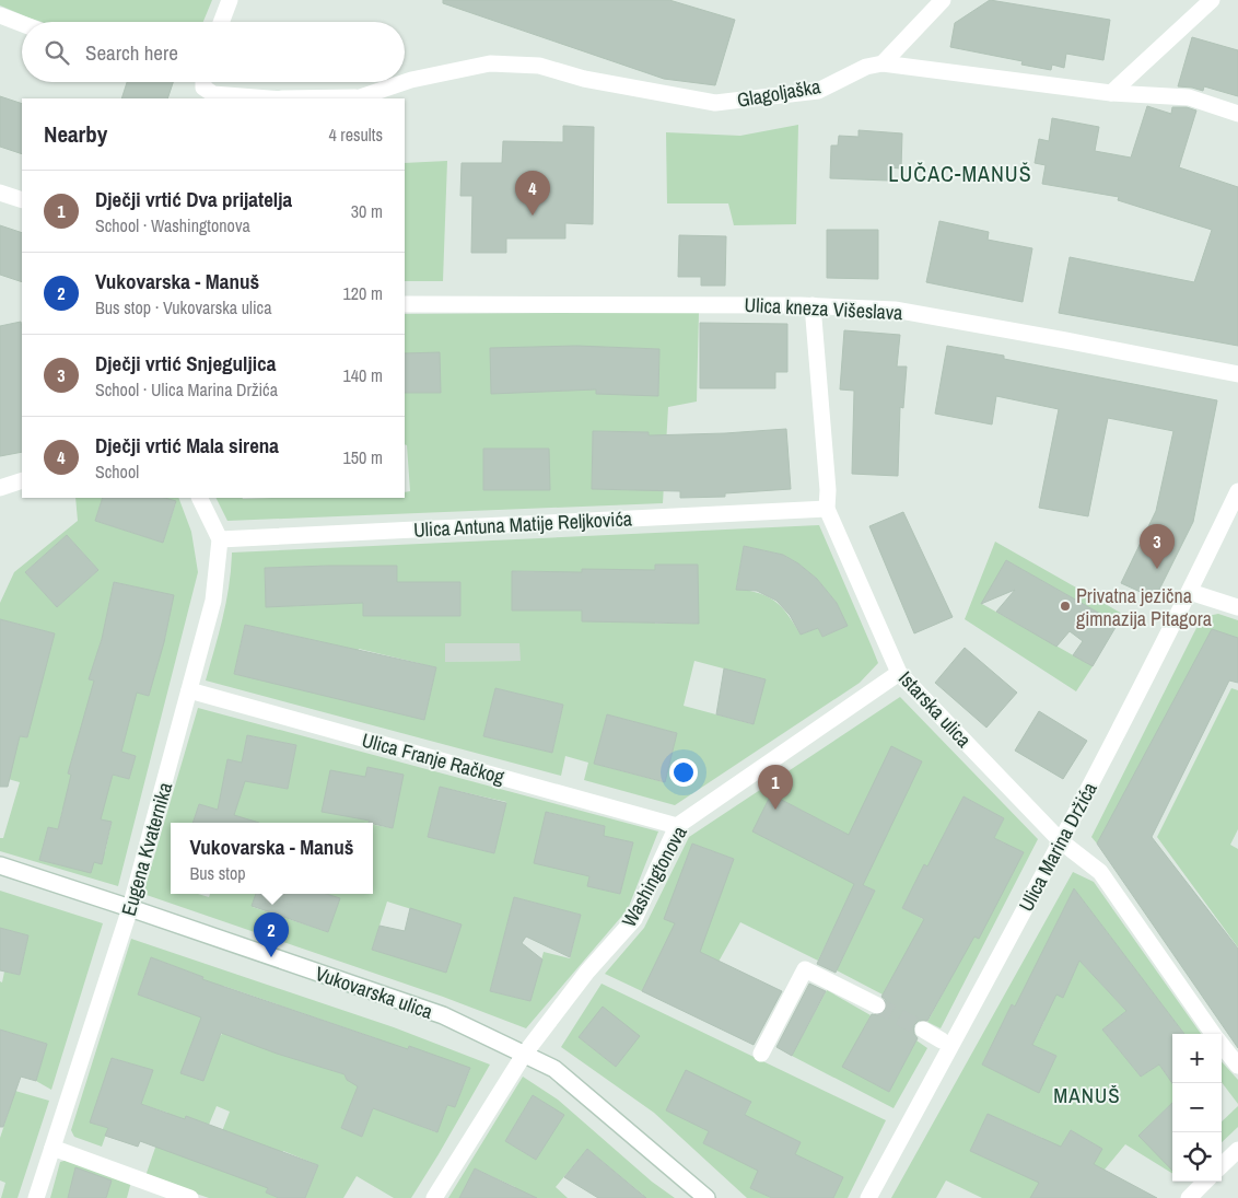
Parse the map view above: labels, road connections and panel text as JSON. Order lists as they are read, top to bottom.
{
  "streets": {
    "street": [
      "Glagoljaška",
      "Ulica kneza Višeslava",
      "Ulica Antuna Matije Reljkovića",
      "Istarska ulica",
      "Ulica Franje Račkog",
      "Ulica Marina Držića",
      "Eugena Kvaternika",
      "Washingtonova",
      "Vukovarska ulica"
    ]
  },
  "crossings": [
    ["Ulica kneza Višeslava", "Istarska ulica"],
    ["Ulica Antuna Matije Reljkovića", "Istarska ulica"],
    ["Ulica Antuna Matije Reljkovića", "Eugena Kvaternika"],
    ["Istarska ulica", "Ulica Marina Držića"],
    ["Istarska ulica", "Washingtonova"],
    ["Ulica Franje Račkog", "Eugena Kvaternika"],
    ["Ulica Franje Račkog", "Washingtonova"],
    ["Eugena Kvaternika", "Vukovarska ulica"],
    ["Washingtonova", "Vukovarska ulica"]
  ],
  "districts": ["LUČAC-MANUŠ", "MANUŠ"],
  "places": ["Privatna jezična gimnazija Pitagora"],
  "page": {
    "search": "Search here",
    "heading": ["Nearby", "4 results"],
    "list": [
      {
        "mark": "1",
        "name": "Dječji vrtić Dva prijatelja",
        "note": "School · Washingtonova",
        "value": "30 m"
      },
      {
        "mark": "2",
        "name": "Vukovarska - Manuš",
        "note": "Bus stop · Vukovarska ulica",
        "value": "120 m"
      },
      {
        "mark": "3",
        "name": "Dječji vrtić Snjeguljica",
        "note": "School · Ulica Marina Držića",
        "value": "140 m"
      },
      {
        "mark": "4",
        "name": "Dječji vrtić Mala sirena",
        "note": "School",
        "value": "150 m"
      }
    ],
    "pins": [
      "4",
      "3",
      "1",
      "2"
    ],
    "popup": ["Vukovarska - Manuš", "Bus stop"],
    "map_buttons": ["+", "−"]
  }
}
